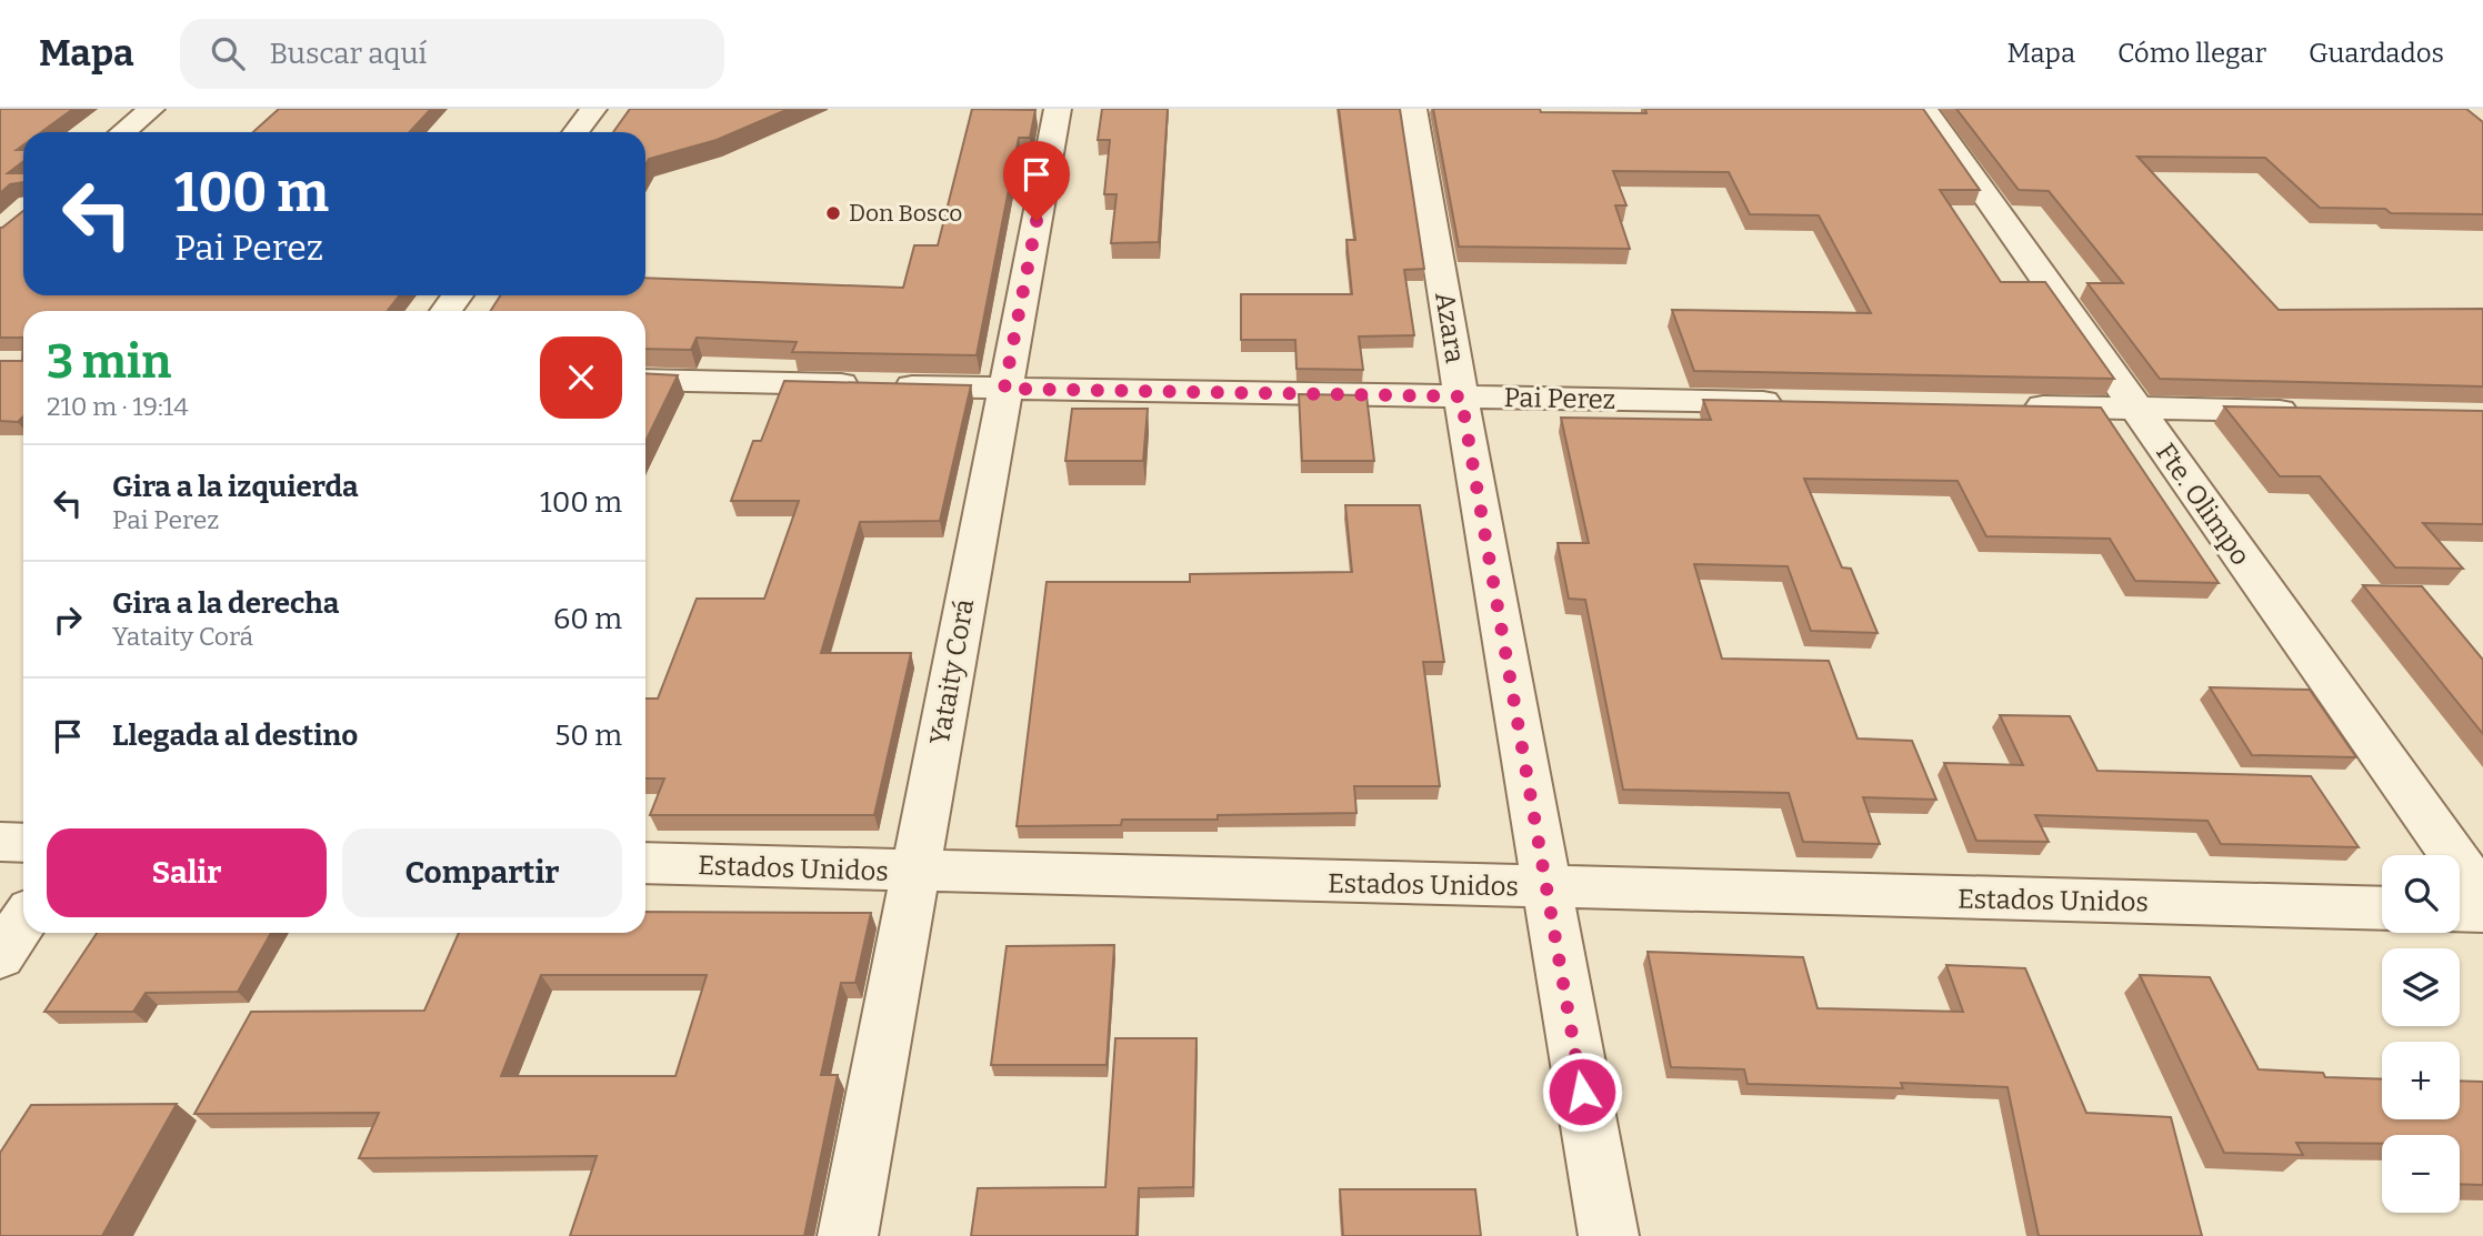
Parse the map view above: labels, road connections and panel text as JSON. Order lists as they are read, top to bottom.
{
  "streets": {
    "street": [
      "Azara",
      "Pai Perez",
      "Fte. Olimpo",
      "Yataity Corá",
      "Estados Unidos"
    ]
  },
  "crossings": [
    ["Azara", "Pai Perez"],
    ["Azara", "Estados Unidos"],
    ["Pai Perez", "Yataity Corá"],
    ["Yataity Corá", "Estados Unidos"]
  ],
  "places": ["Don Bosco"],
  "page": {
    "header": "Mapa",
    "search": "Buscar aquí",
    "nav": ["Mapa", "Cómo llegar", "Guardados"],
    "turn": ["100 m", "Pai Perez"],
    "heading": ["3 min", "210 m · 19:14"],
    "list": [
      {
        "name": "Gira a la izquierda",
        "note": "Pai Perez",
        "value": "100 m"
      },
      {
        "name": "Gira a la derecha",
        "note": "Yataity Corá",
        "value": "60 m"
      },
      {
        "name": "Llegada al destino",
        "value": "50 m"
      }
    ],
    "buttons": ["Salir", "Compartir"],
    "map_buttons": ["+", "−"]
  }
}
